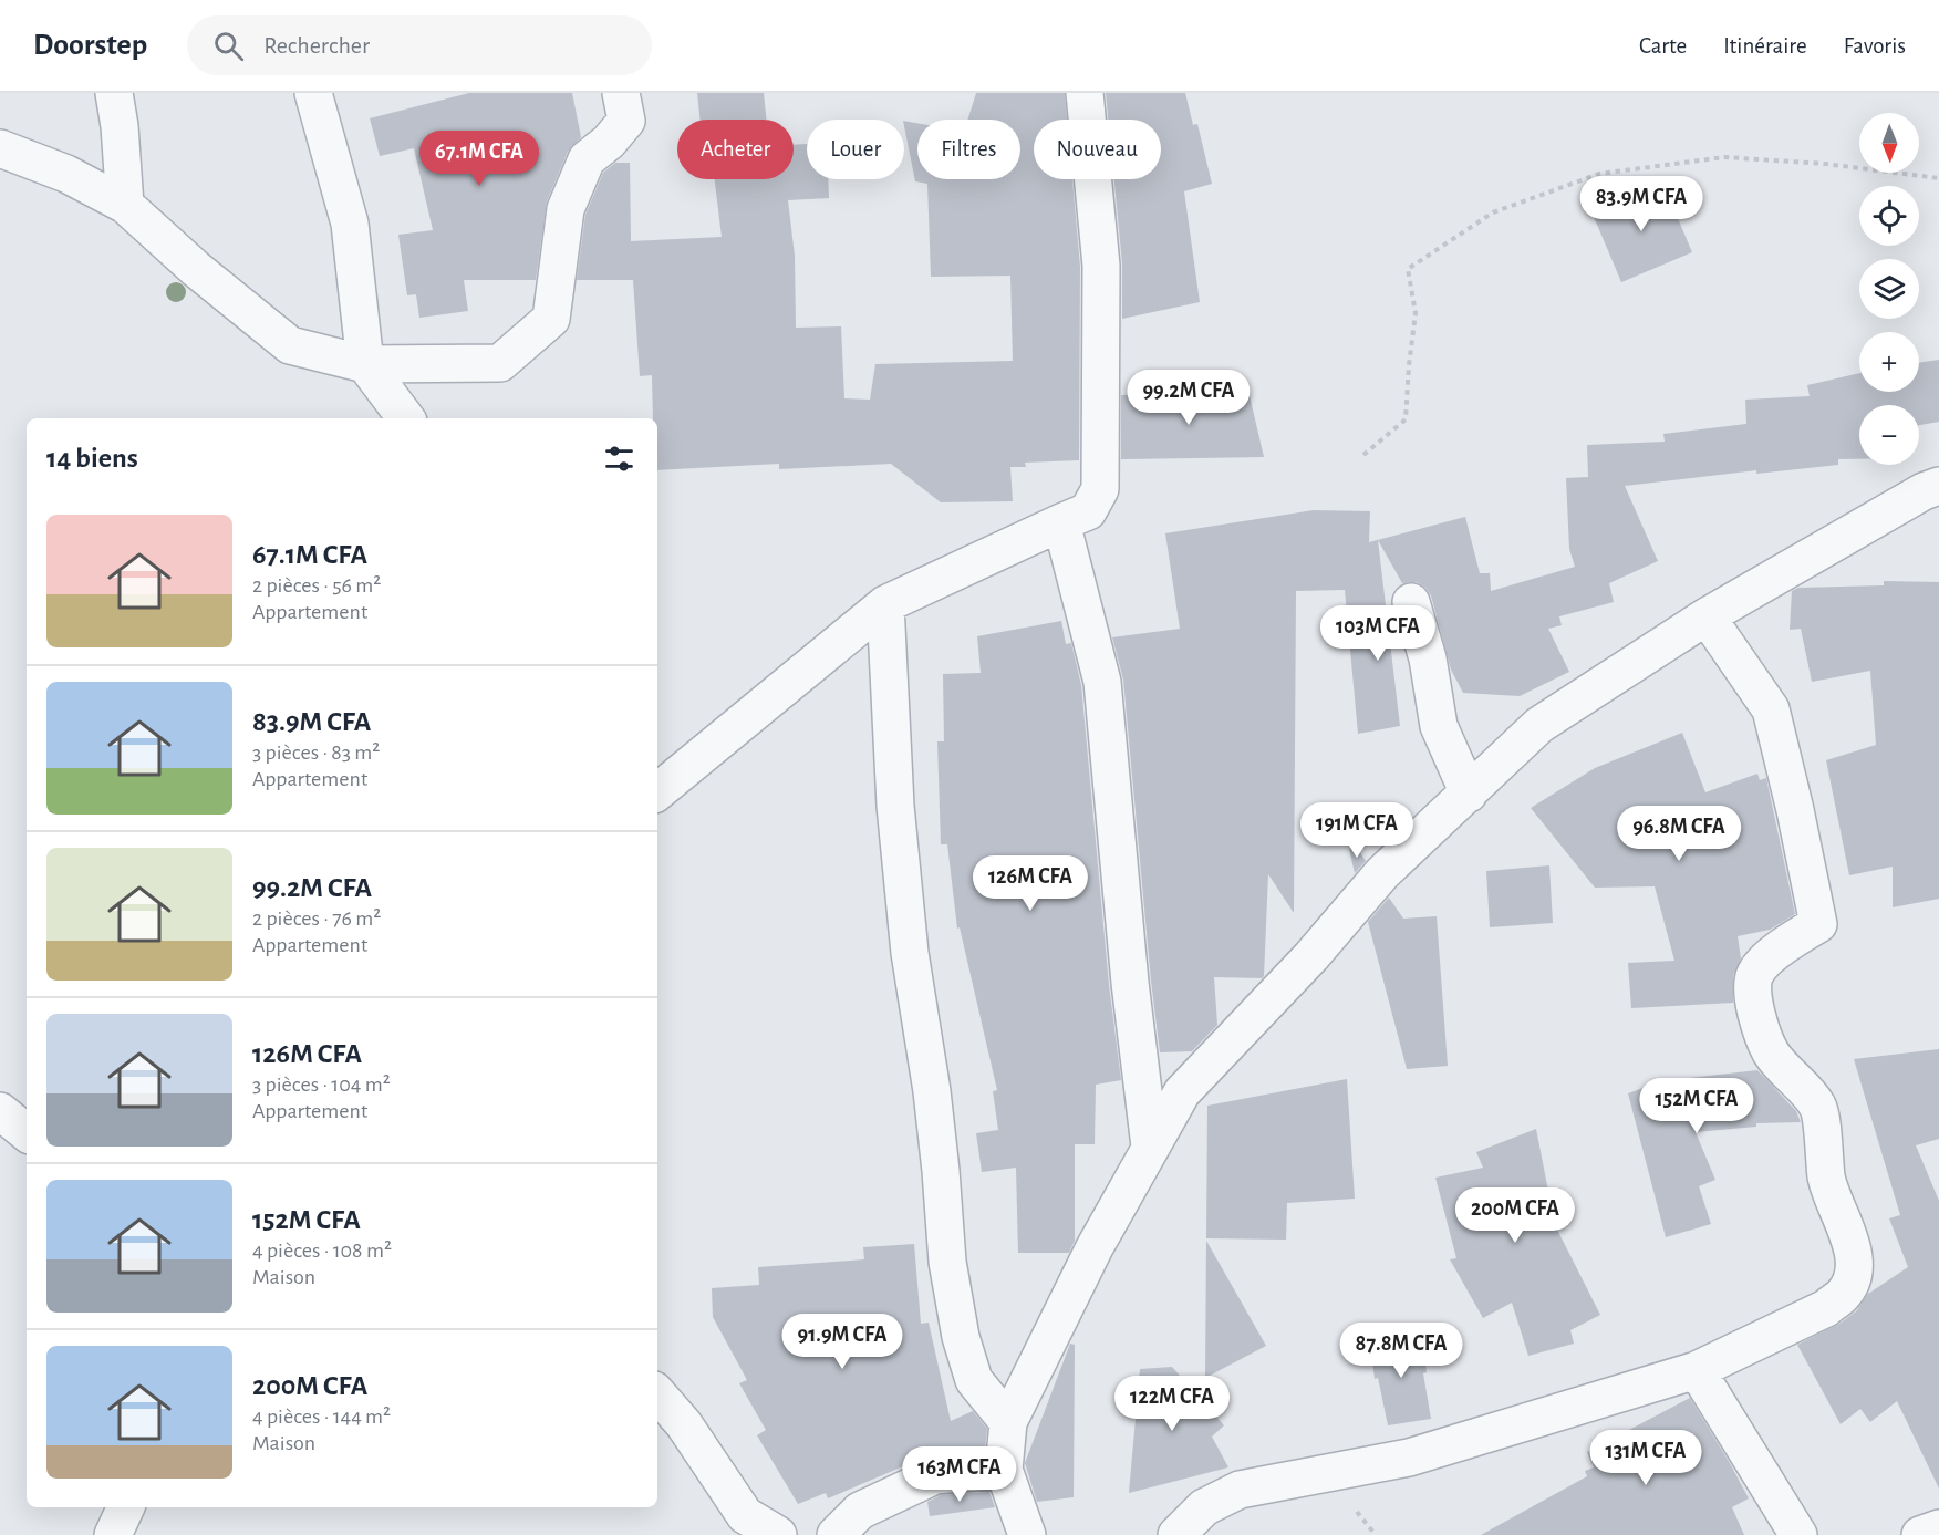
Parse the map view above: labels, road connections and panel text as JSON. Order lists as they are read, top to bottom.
{
  "north": "bottom",
  "page": {
    "header": "Doorstep",
    "search": "Rechercher",
    "nav": ["Carte", "Itinéraire", "Favoris"],
    "map_buttons": ["+", "−"],
    "chip": [
      "Acheter",
      "Louer",
      "Filtres",
      "Nouveau"
    ],
    "price": [
      "67.1M CFA",
      "83.9M CFA",
      "99.2M CFA",
      "103M CFA",
      "191M CFA",
      "96.8M CFA",
      "126M CFA",
      "152M CFA",
      "200M CFA",
      "91.9M CFA",
      "87.8M CFA",
      "122M CFA",
      "131M CFA",
      "163M CFA"
    ],
    "heading": "14 biens",
    "list": [
      {
        "name": "67.1M CFA",
        "note": "2 pièces · 56 m² · Appartement"
      },
      {
        "name": "83.9M CFA",
        "note": "3 pièces · 83 m² · Appartement"
      },
      {
        "name": "99.2M CFA",
        "note": "2 pièces · 76 m² · Appartement"
      },
      {
        "name": "126M CFA",
        "note": "3 pièces · 104 m² · Appartement"
      },
      {
        "name": "152M CFA",
        "note": "4 pièces · 108 m² · Maison"
      },
      {
        "name": "200M CFA",
        "note": "4 pièces · 144 m² · Maison"
      }
    ]
  }
}
